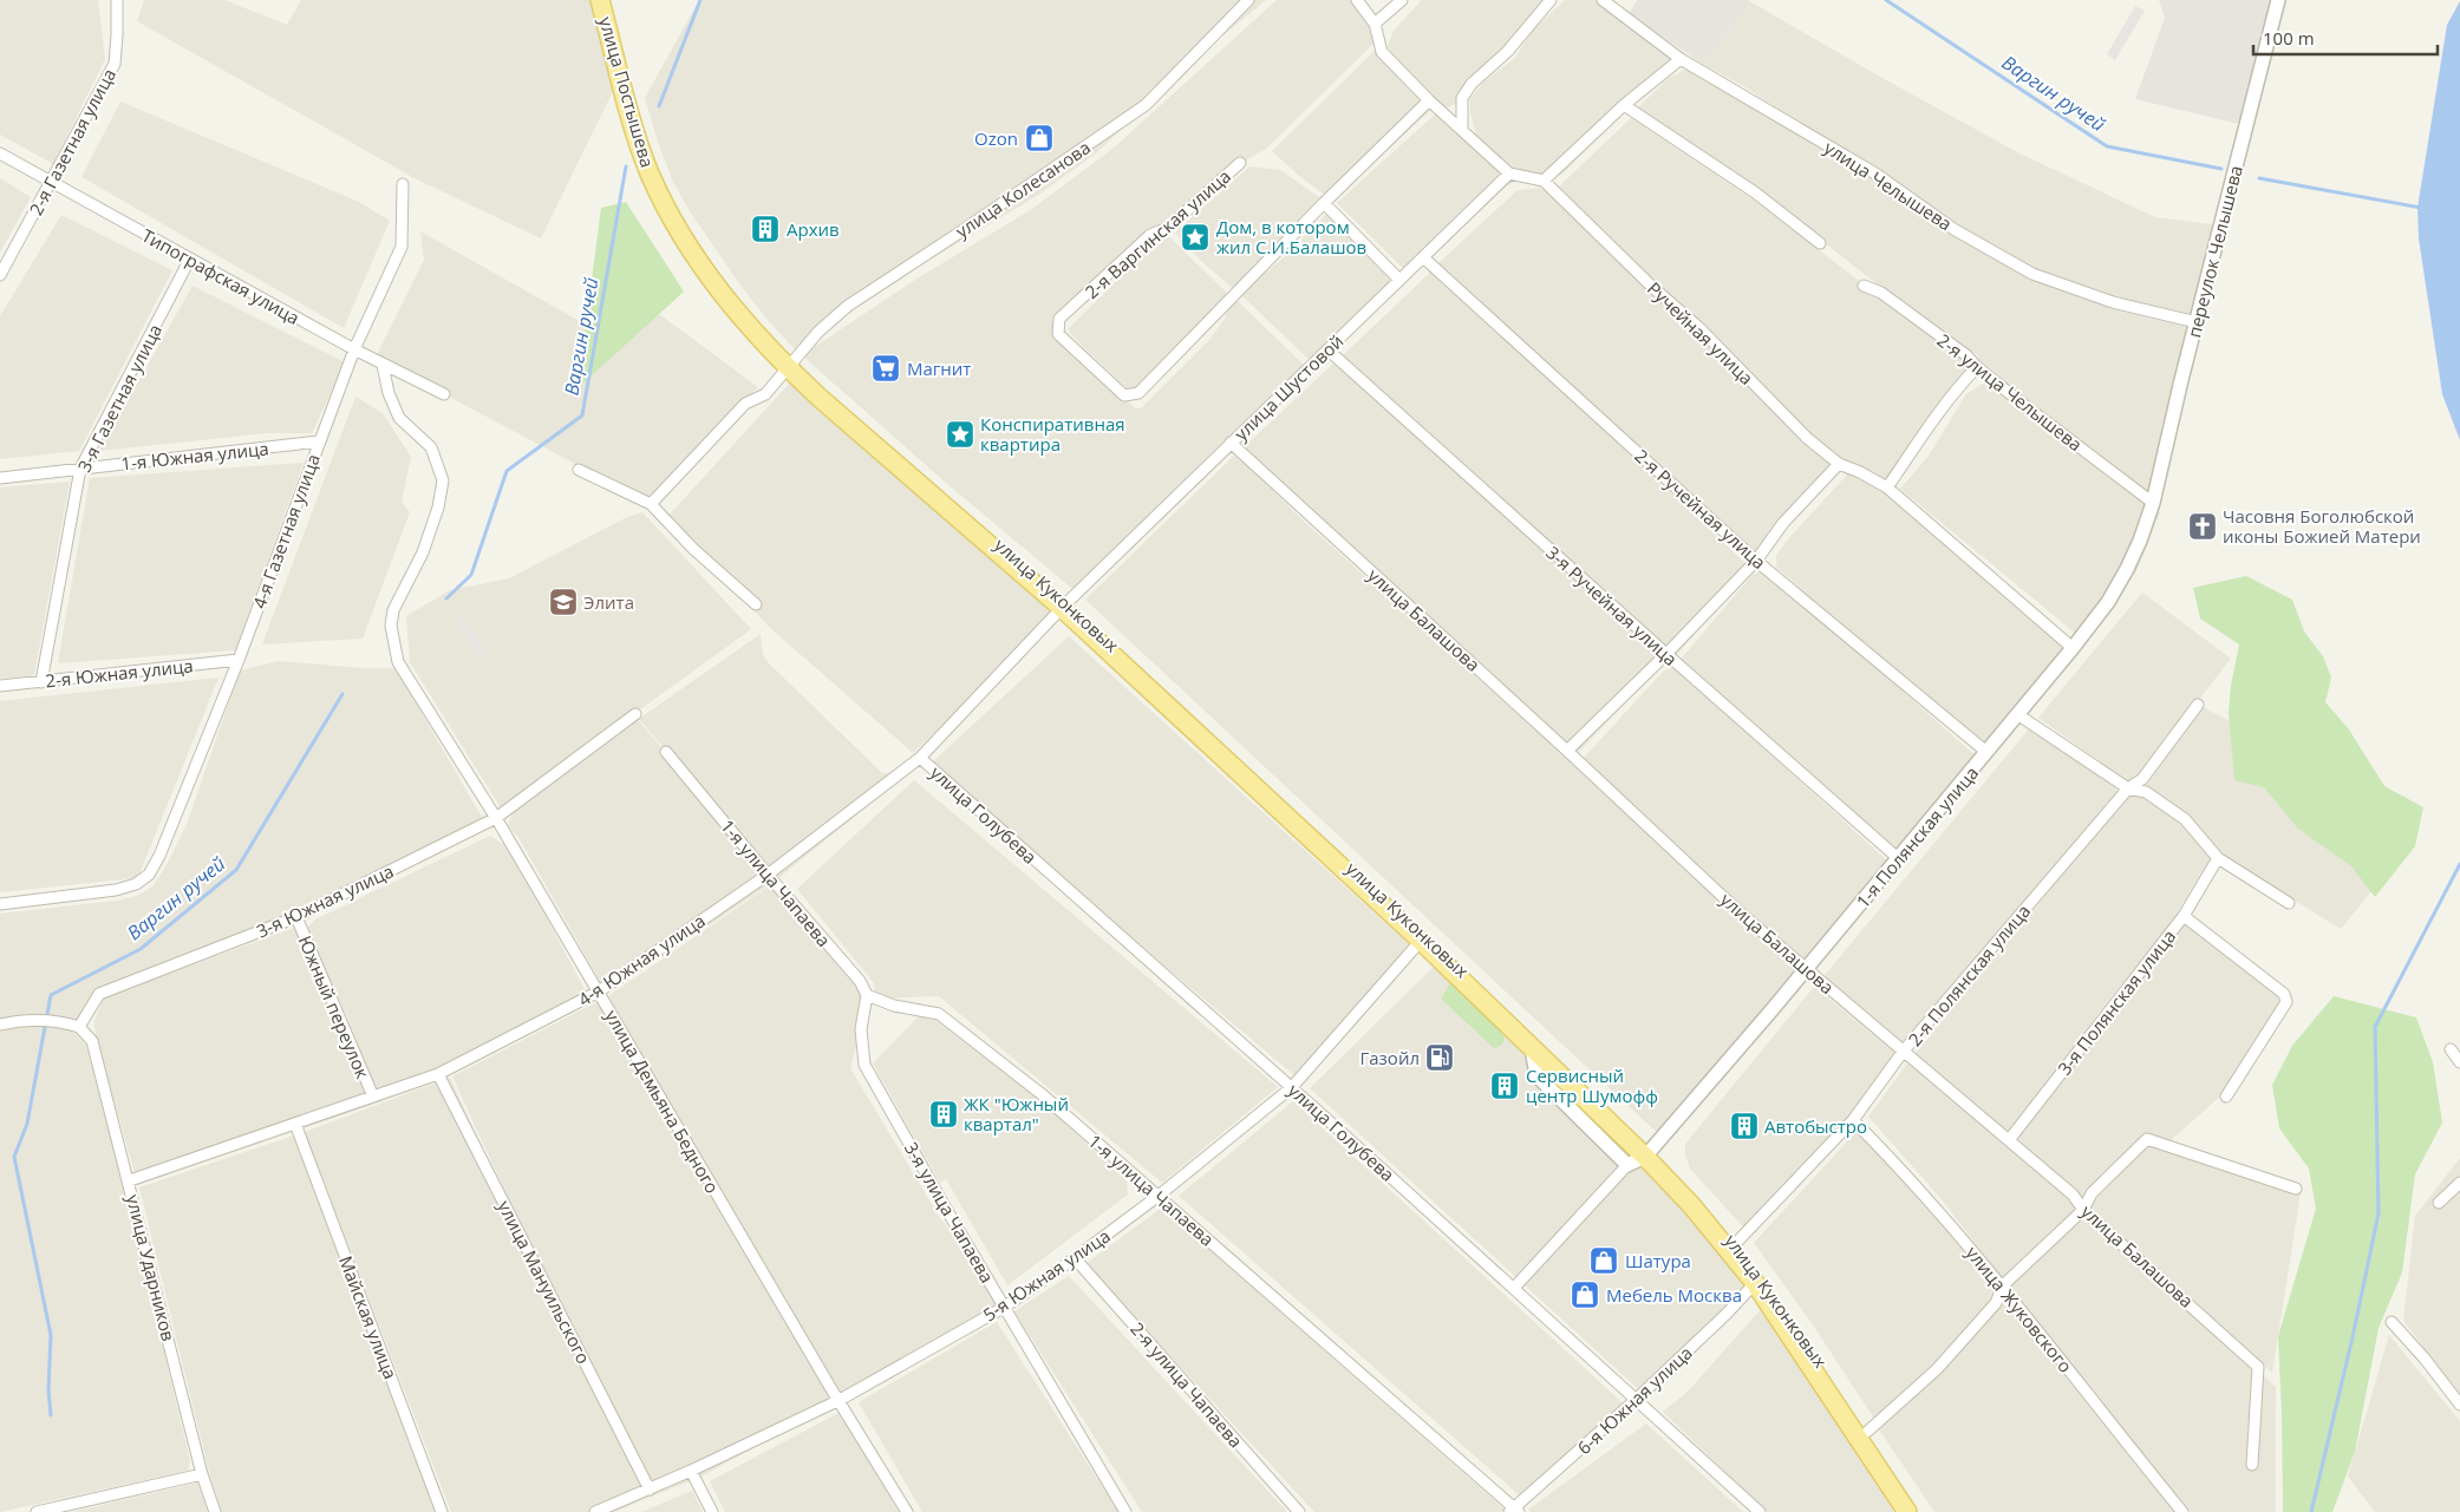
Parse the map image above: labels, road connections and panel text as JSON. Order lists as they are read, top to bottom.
{
  "streets": {
    "main road": ["улица Постышева", "улица Куконковых"],
    "street": [
      "2-я Газетная улица",
      "улица Челышева",
      "улица Колесанова",
      "2-я Варгинская улица",
      "переулок Челышева",
      "Типографская улица",
      "Ручейная улица",
      "улица Шустовой",
      "2-я улица Челышева",
      "3-я Газетная улица",
      "1-я Южная улица",
      "2-я Ручейная улица",
      "4-я Газетная улица",
      "3-я Ручейная улица",
      "улица Балашова",
      "2-я Южная улица",
      "улица Голубева",
      "1-я Полянская улица",
      "1-я улица Чапаева",
      "3-я Южная улица",
      "4-я Южная улица",
      "2-я Полянская улица",
      "3-я Полянская улица",
      "Южный переулок",
      "улица Демьяна Бедного",
      "3-я улица Чапаева",
      "улица Ударников",
      "5-я Южная улица",
      "улица Мануильского",
      "улица Жуковского",
      "Майская улица",
      "2-я улица Чапаева",
      "6-я Южная улица"
    ]
  },
  "crossings": [
    ["улица Постышева", "улица Куконковых"],
    ["2-я Газетная улица", "Типографская улица"],
    ["улица Челышева", "переулок Челышева"],
    ["улица Колесанова", "улица Куконковых"],
    ["переулок Челышева", "2-я улица Челышева"],
    ["переулок Челышева", "1-я Полянская улица"],
    ["Типографская улица", "3-я Газетная улица"],
    ["Типографская улица", "4-я Газетная улица"],
    ["Типографская улица", "улица Демьяна Бедного"],
    ["Ручейная улица", "1-я Полянская улица"],
    ["улица Шустовой", "2-я Ручейная улица"],
    ["улица Шустовой", "улица Куконковых"],
    ["улица Шустовой", "3-я Ручейная улица"],
    ["улица Шустовой", "улица Балашова"],
    ["улица Шустовой", "4-я Южная улица"],
    ["2-я улица Челышева", "1-я Полянская улица"],
    ["3-я Газетная улица", "1-я Южная улица"],
    ["3-я Газетная улица", "2-я Южная улица"],
    ["1-я Южная улица", "4-я Газетная улица"],
    ["2-я Ручейная улица", "1-я Полянская улица"],
    ["4-я Газетная улица", "2-я Южная улица"],
    ["улица Куконковых", "1-я Полянская улица"],
    ["улица Куконковых", "4-я Южная улица"],
    ["улица Куконковых", "2-я Полянская улица"],
    ["улица Куконковых", "5-я Южная улица"],
    ["улица Куконковых", "6-я Южная улица"],
    ["3-я Ручейная улица", "1-я Полянская улица"],
    ["улица Балашова", "1-я Полянская улица"],
    ["улица Балашова", "2-я Полянская улица"],
    ["улица Балашова", "3-я Полянская улица"],
    ["улица Голубева", "4-я Южная улица"],
    ["улица Голубева", "5-я Южная улица"],
    ["улица Голубева", "6-я Южная улица"],
    ["1-я улица Чапаева", "4-я Южная улица"],
    ["1-я улица Чапаева", "3-я улица Чапаева"],
    ["1-я улица Чапаева", "5-я Южная улица"],
    ["1-я улица Чапаева", "6-я Южная улица"],
    ["3-я Южная улица", "Южный переулок"],
    ["3-я Южная улица", "улица Демьяна Бедного"],
    ["3-я Южная улица", "улица Ударников"],
    ["4-я Южная улица", "Южный переулок"],
    ["4-я Южная улица", "улица Демьяна Бедного"],
    ["4-я Южная улица", "улица Ударников"],
    ["4-я Южная улица", "улица Мануильского"],
    ["4-я Южная улица", "Майская улица"],
    ["2-я Полянская улица", "улица Жуковского"],
    ["улица Демьяна Бедного", "5-я Южная улица"],
    ["3-я улица Чапаева", "5-я Южная улица"],
    ["5-я Южная улица", "улица Мануильского"],
    ["5-я Южная улица", "2-я улица Чапаева"]
  ],
  "water": ["Варгин ручей"],
  "places": {
    "shop": ["Ozon", "Шатура", "Мебель Москва"],
    "building": [
      "Архив",
      "Сервисный центр Шумофф",
      "ЖК \"Южный квартал\"",
      "Автобыстро"
    ],
    "place": ["Дом, в котором жил С.И.Балашов", "Конспиративная квартира"],
    "supermarket": ["Магнит"],
    "church": ["Часовня Боголюбской иконы Божией Матери"],
    "school or university": ["Элита"],
    "fuel station": ["Газойл"]
  },
  "scale_bar": "100 m"
}
